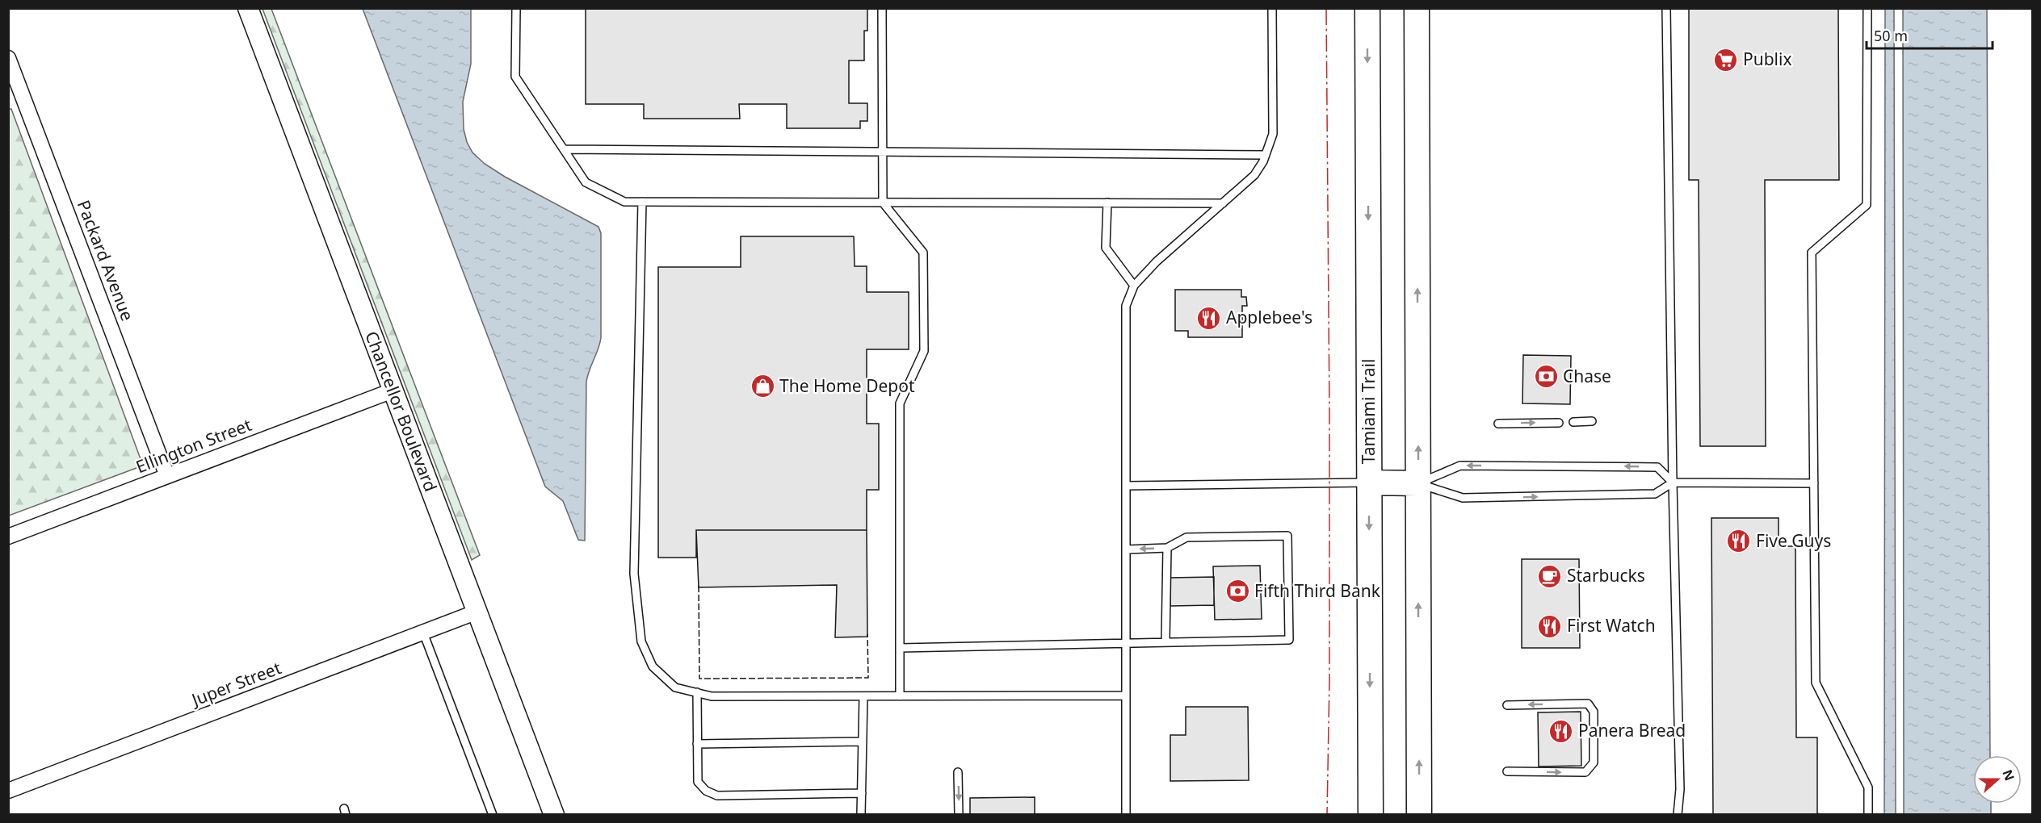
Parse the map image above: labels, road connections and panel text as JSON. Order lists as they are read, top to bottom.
{
  "streets": {
    "main road": ["Tamiami Trail"],
    "street": [
      "Packard Avenue",
      "Chancellor Boulevard",
      "Ellington Street",
      "Juper Street"
    ]
  },
  "crossings": [
    ["Packard Avenue", "Ellington Street"],
    ["Chancellor Boulevard", "Ellington Street"],
    ["Chancellor Boulevard", "Juper Street"]
  ],
  "places": {
    "supermarket": ["Publix"],
    "restaurant": [
      "Applebee's",
      "Five Guys",
      "First Watch",
      "Panera Bread"
    ],
    "bank": ["Chase", "Fifth Third Bank"],
    "shop": ["The Home Depot"],
    "cafe": ["Starbucks"]
  },
  "scale_bar": "50 m",
  "north": "right"
}
